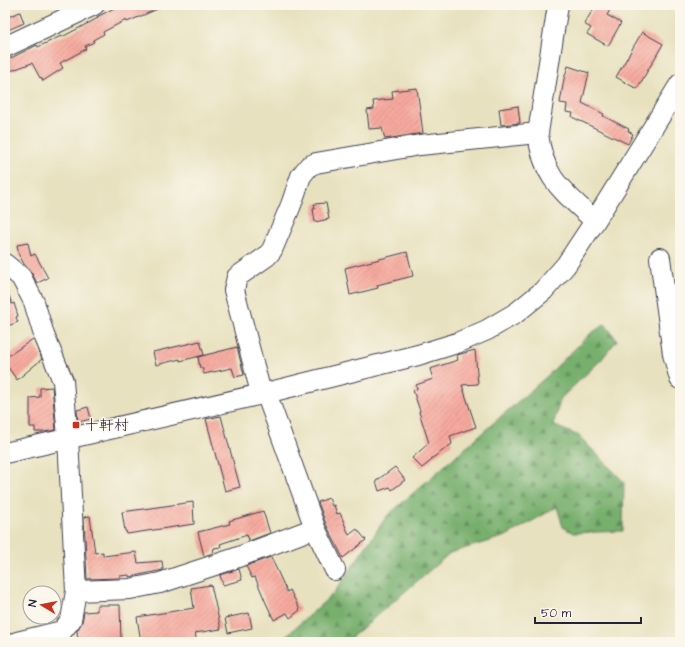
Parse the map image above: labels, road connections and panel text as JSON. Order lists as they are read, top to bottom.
{
  "places": {
    "transit": ["十軒村"]
  },
  "scale_bar": "50 m",
  "north": "left"
}
